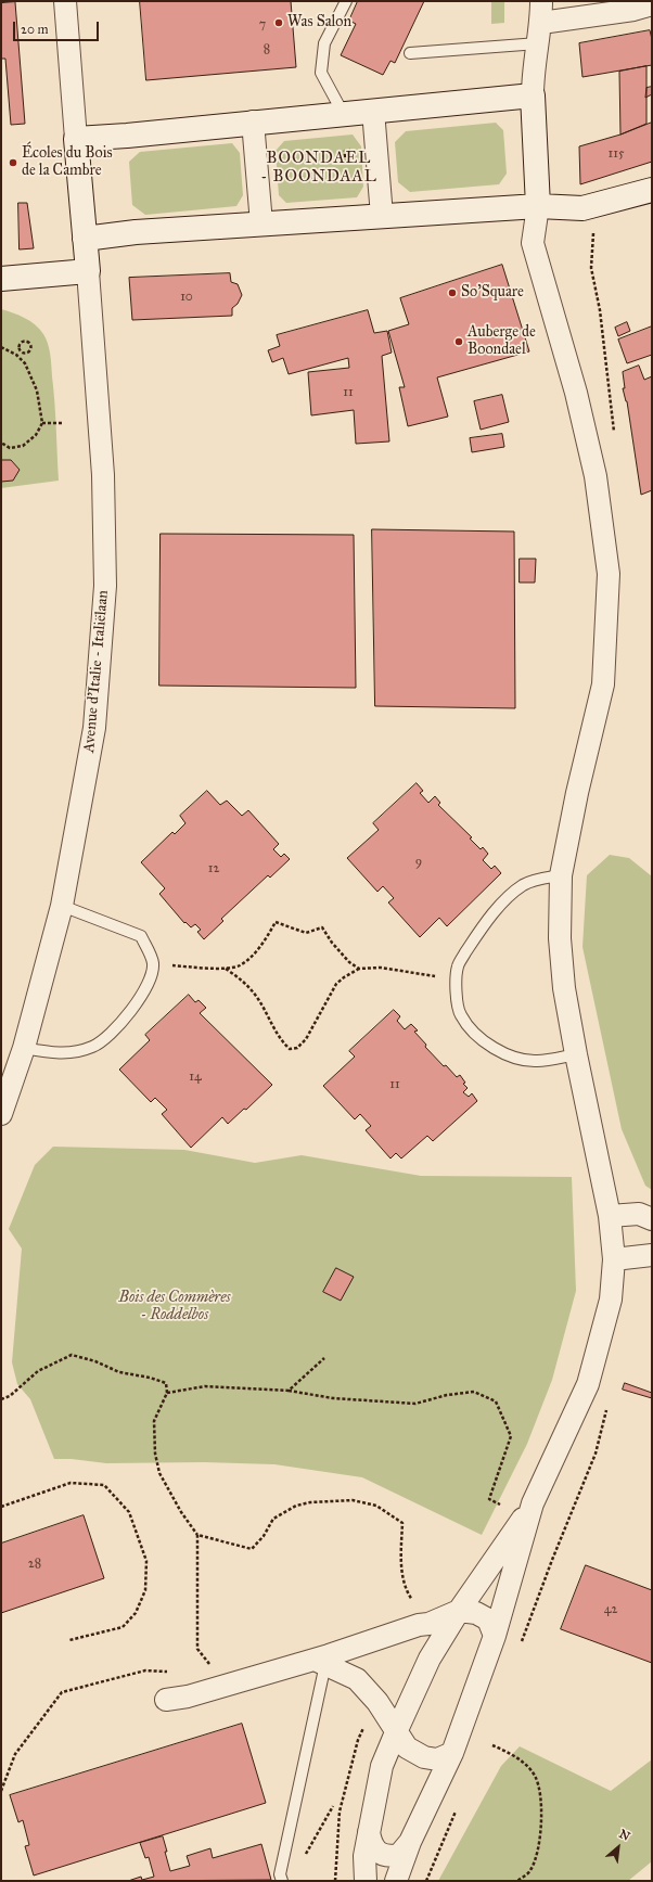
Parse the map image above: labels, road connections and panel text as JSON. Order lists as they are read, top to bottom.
{
  "streets": {
    "street": ["Avenue d'Italie - Italiëlaan"]
  },
  "districts": ["BOONDAEL - BOONDAAL"],
  "parks": ["Bois des Commères - Roddelbos"],
  "places": [
    "Was Salon",
    "Écoles du Bois de la Cambre",
    "So'Square",
    "Auberge de Boondael"
  ],
  "house_numbers": [
    "7",
    "8",
    "115",
    "10",
    "11",
    "9",
    "12",
    "14",
    "11",
    "28",
    "42"
  ],
  "scale_bar": "20 m",
  "north": "top right"
}
